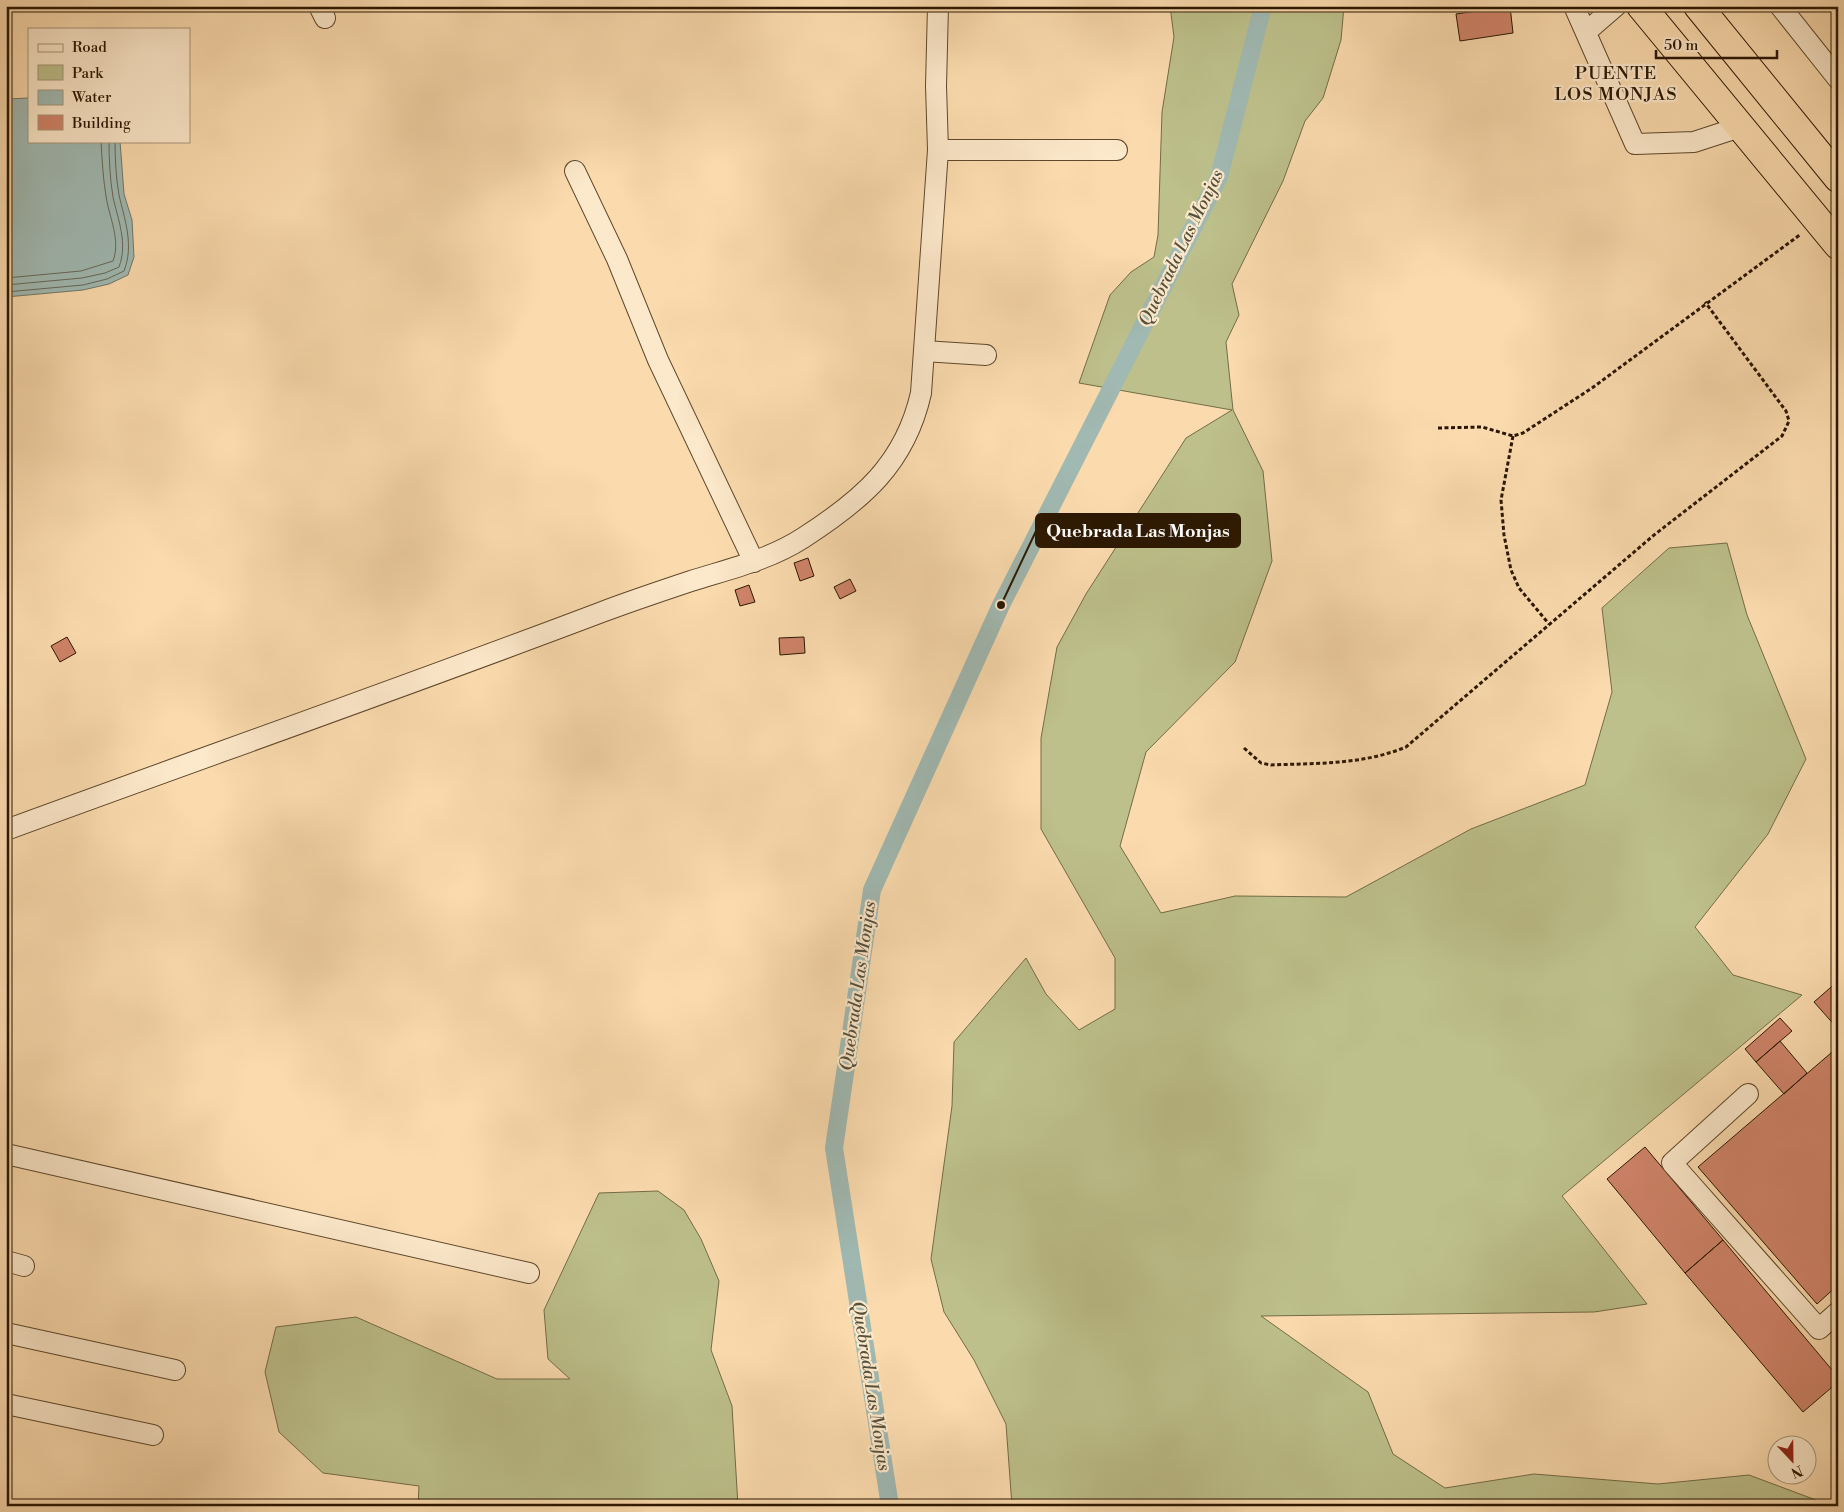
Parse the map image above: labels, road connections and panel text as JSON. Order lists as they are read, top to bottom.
{
  "districts": ["PUENTE LOS MONJAS"],
  "water": ["Quebrada Las Monjas"],
  "places": ["Quebrada Las Monjas"],
  "legend": [
    "Road",
    "Park",
    "Water",
    "Building"
  ],
  "scale_bar": "50 m",
  "north": "bottom"
}
